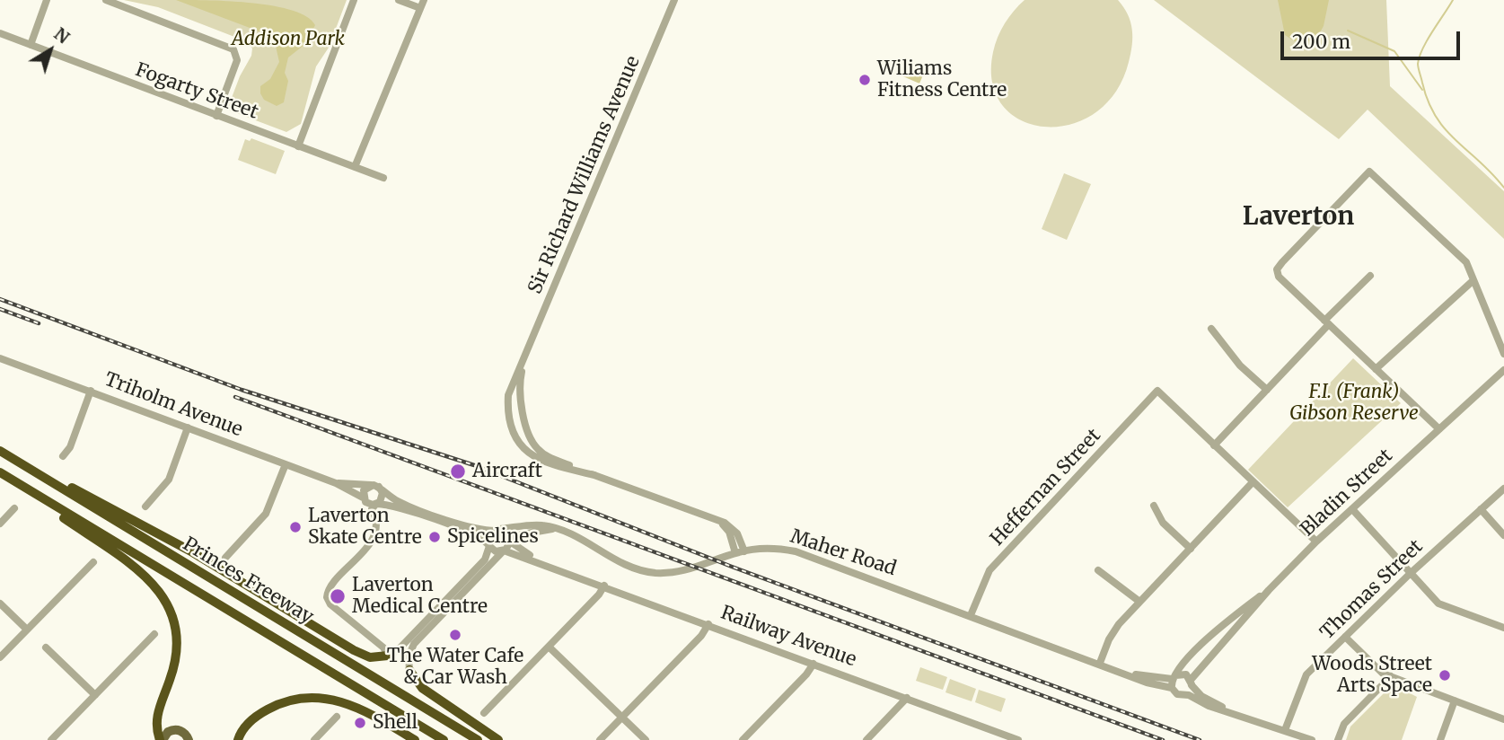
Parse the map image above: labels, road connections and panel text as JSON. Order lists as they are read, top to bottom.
{
  "streets": {
    "highway": ["Princes Freeway"],
    "street": [
      "Fogarty Street",
      "Sir Richard Williams Avenue",
      "Triholm Avenue",
      "Heffernan Street",
      "Bladin Street",
      "Maher Road",
      "Thomas Street",
      "Railway Avenue"
    ]
  },
  "crossings": [
    ["Sir Richard Williams Avenue", "Maher Road"],
    ["Triholm Avenue", "Maher Road"],
    ["Triholm Avenue", "Railway Avenue"],
    ["Heffernan Street", "Maher Road"],
    ["Bladin Street", "Maher Road"],
    ["Maher Road", "Railway Avenue"]
  ],
  "districts": ["Laverton"],
  "parks": ["Addison Park", "F.I. (Frank) Gibson Reserve"],
  "places": [
    "Wiliams Fitness Centre",
    "Aircraft",
    "Laverton Skate Centre",
    "Spicelines",
    "Laverton Medical Centre",
    "The Water Cafe & Car Wash",
    "Woods Street Arts Space",
    "Shell"
  ],
  "scale_bar": "200 m",
  "north": "top right"
}
